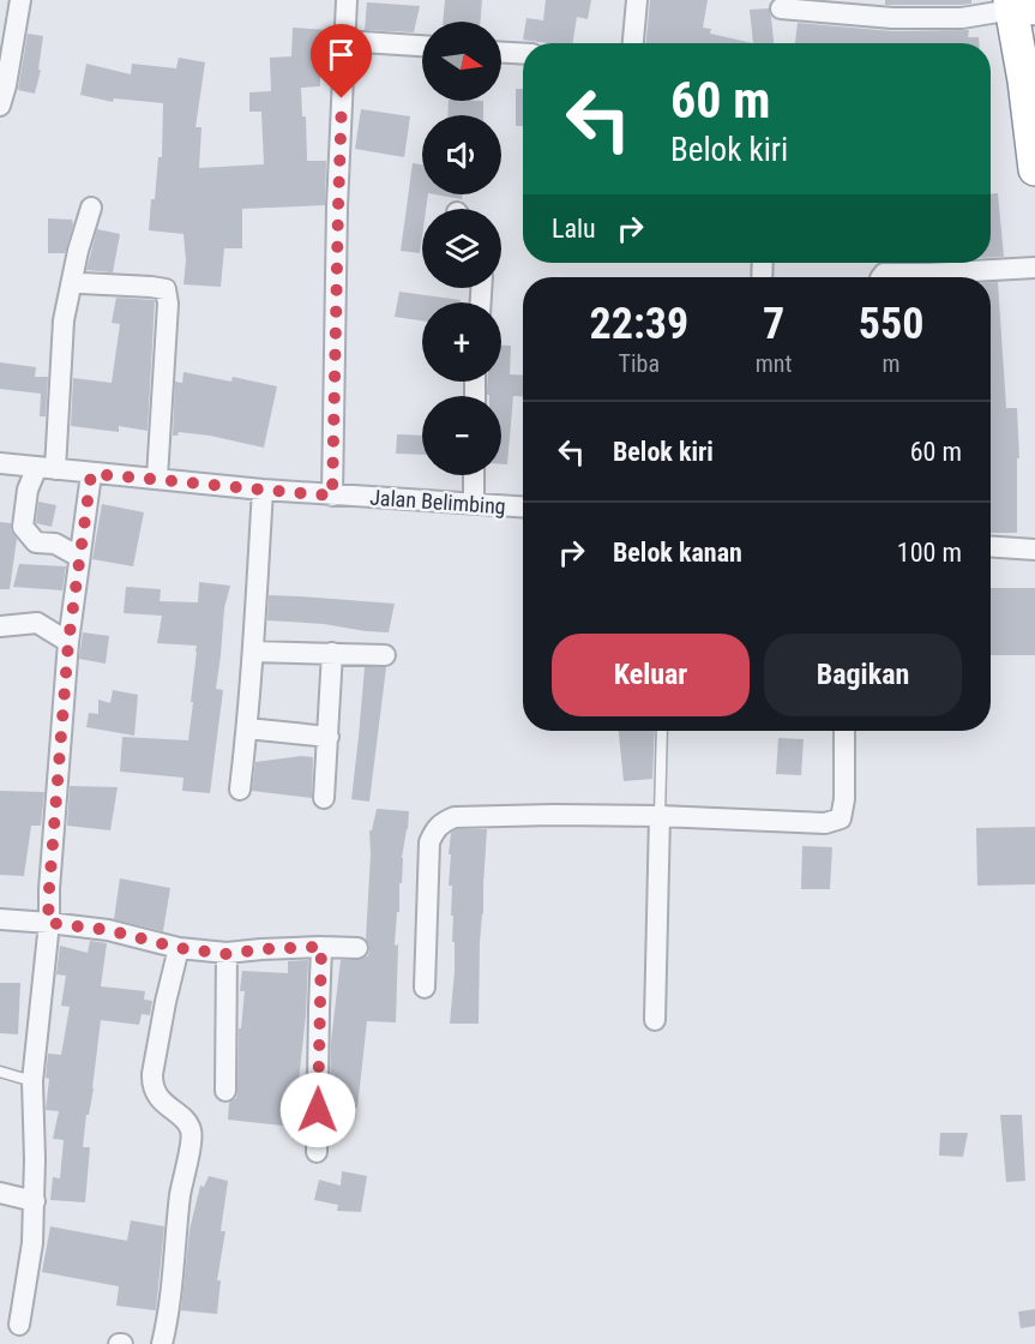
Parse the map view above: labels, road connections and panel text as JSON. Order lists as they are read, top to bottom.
{
  "streets": {
    "street": ["Jalan Belimbing"]
  },
  "north": "right",
  "page": {
    "map_buttons": ["+", "−"],
    "turn": ["60 m", "Belok kiri"],
    "then": "Lalu",
    "eta": [
      "22:39",
      "Tiba",
      "7",
      "mnt",
      "550",
      "m"
    ],
    "list": [
      {
        "name": "Belok kiri",
        "value": "60 m"
      },
      {
        "name": "Belok kanan",
        "value": "100 m"
      }
    ],
    "buttons": ["Keluar", "Bagikan"]
  }
}
